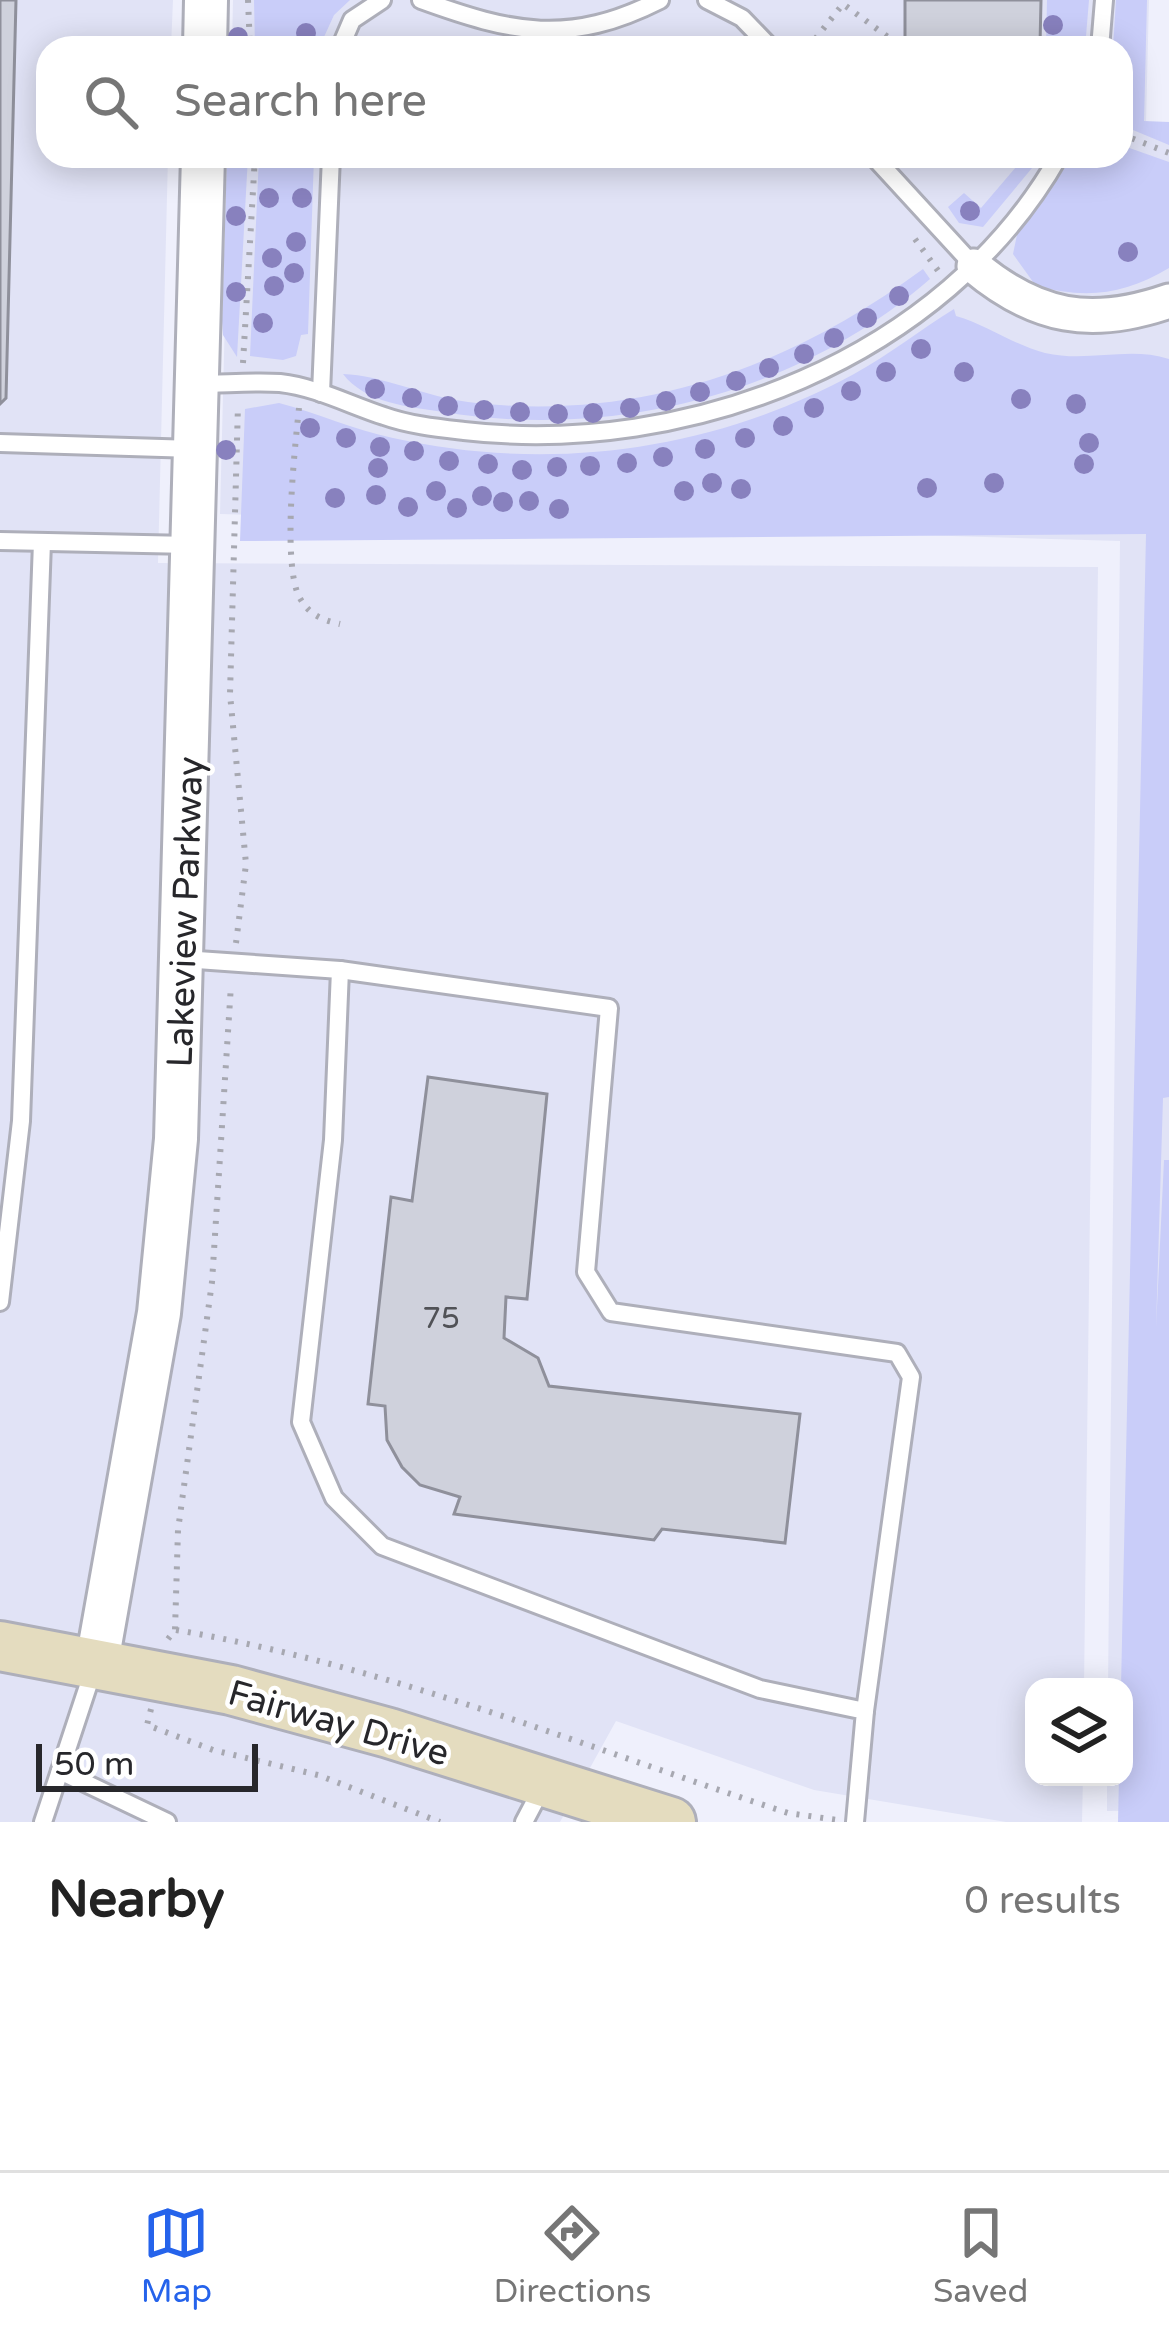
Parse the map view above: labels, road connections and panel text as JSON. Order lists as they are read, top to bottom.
{
  "streets": {
    "main road": ["Fairway Drive"],
    "street": ["Lakeview Parkway"]
  },
  "crossings": [
    ["Lakeview Parkway", "Fairway Drive"]
  ],
  "house_numbers": ["75"],
  "scale_bar": "50 m",
  "page": {
    "search": "Search here",
    "scale": "50 m",
    "heading": ["Nearby", "0 results"],
    "nav": ["Map", "Directions", "Saved"]
  }
}
